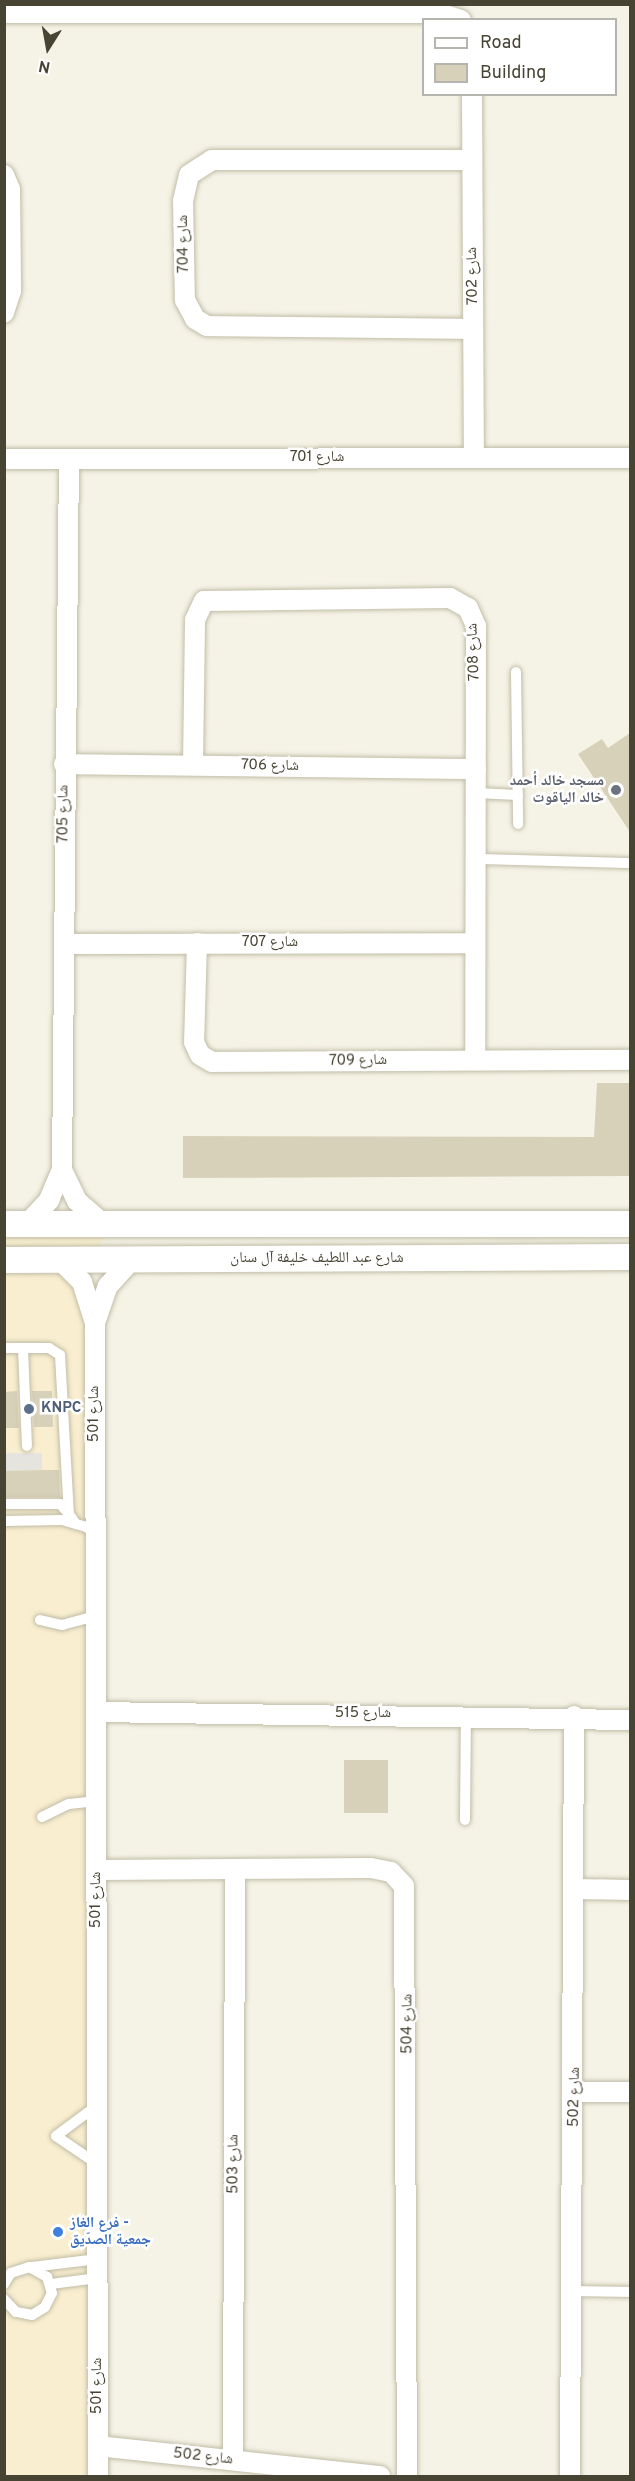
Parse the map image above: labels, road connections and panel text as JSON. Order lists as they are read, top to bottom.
{
  "streets": {
    "street": [
      "شارع 704",
      "شارع 702",
      "شارع 701",
      "شارع 708",
      "شارع 706",
      "شارع 705",
      "شارع 707",
      "شارع 709",
      "شارع عبد اللطيف خليفة آل سنان",
      "شارع 501",
      "شارع 515",
      "شارع 504",
      "شارع 502",
      "شارع 503"
    ]
  },
  "crossings": [
    ["شارع 704", "شارع 702"],
    ["شارع 702", "شارع 701"],
    ["شارع 701", "شارع 705"],
    ["شارع 708", "شارع 706"],
    ["شارع 708", "شارع 707"],
    ["شارع 708", "شارع 709"],
    ["شارع 706", "شارع 705"],
    ["شارع 705", "شارع 707"],
    ["شارع 707", "شارع 709"],
    ["شارع عبد اللطيف خليفة آل سنان", "شارع 501"],
    ["شارع 501", "شارع 515"],
    ["شارع 501", "شارع 504"],
    ["شارع 501", "شارع 502"],
    ["شارع 515", "شارع 502"],
    ["شارع 504", "شارع 503"],
    ["شارع 502", "شارع 503"]
  ],
  "places": ["مسجد خالد أحمد خالد الياقوت", "KNPC", "فرع الغاز - جمعية الصدّيق"],
  "legend": ["Road", "Building"],
  "north": "bottom"
}
